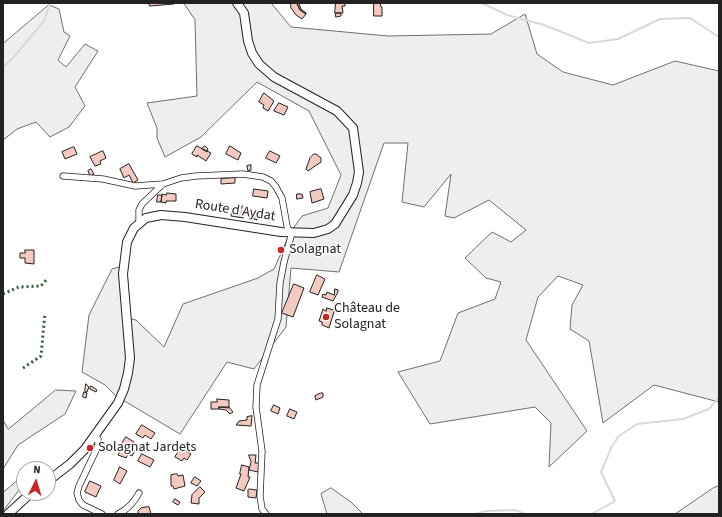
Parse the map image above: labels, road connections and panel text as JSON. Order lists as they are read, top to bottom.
{
  "streets": {
    "main road": ["Route d'Aydat"]
  },
  "places": ["Solagnat", "Château de Solagnat", "Solagnat Jardets"],
  "north": "top"
}
